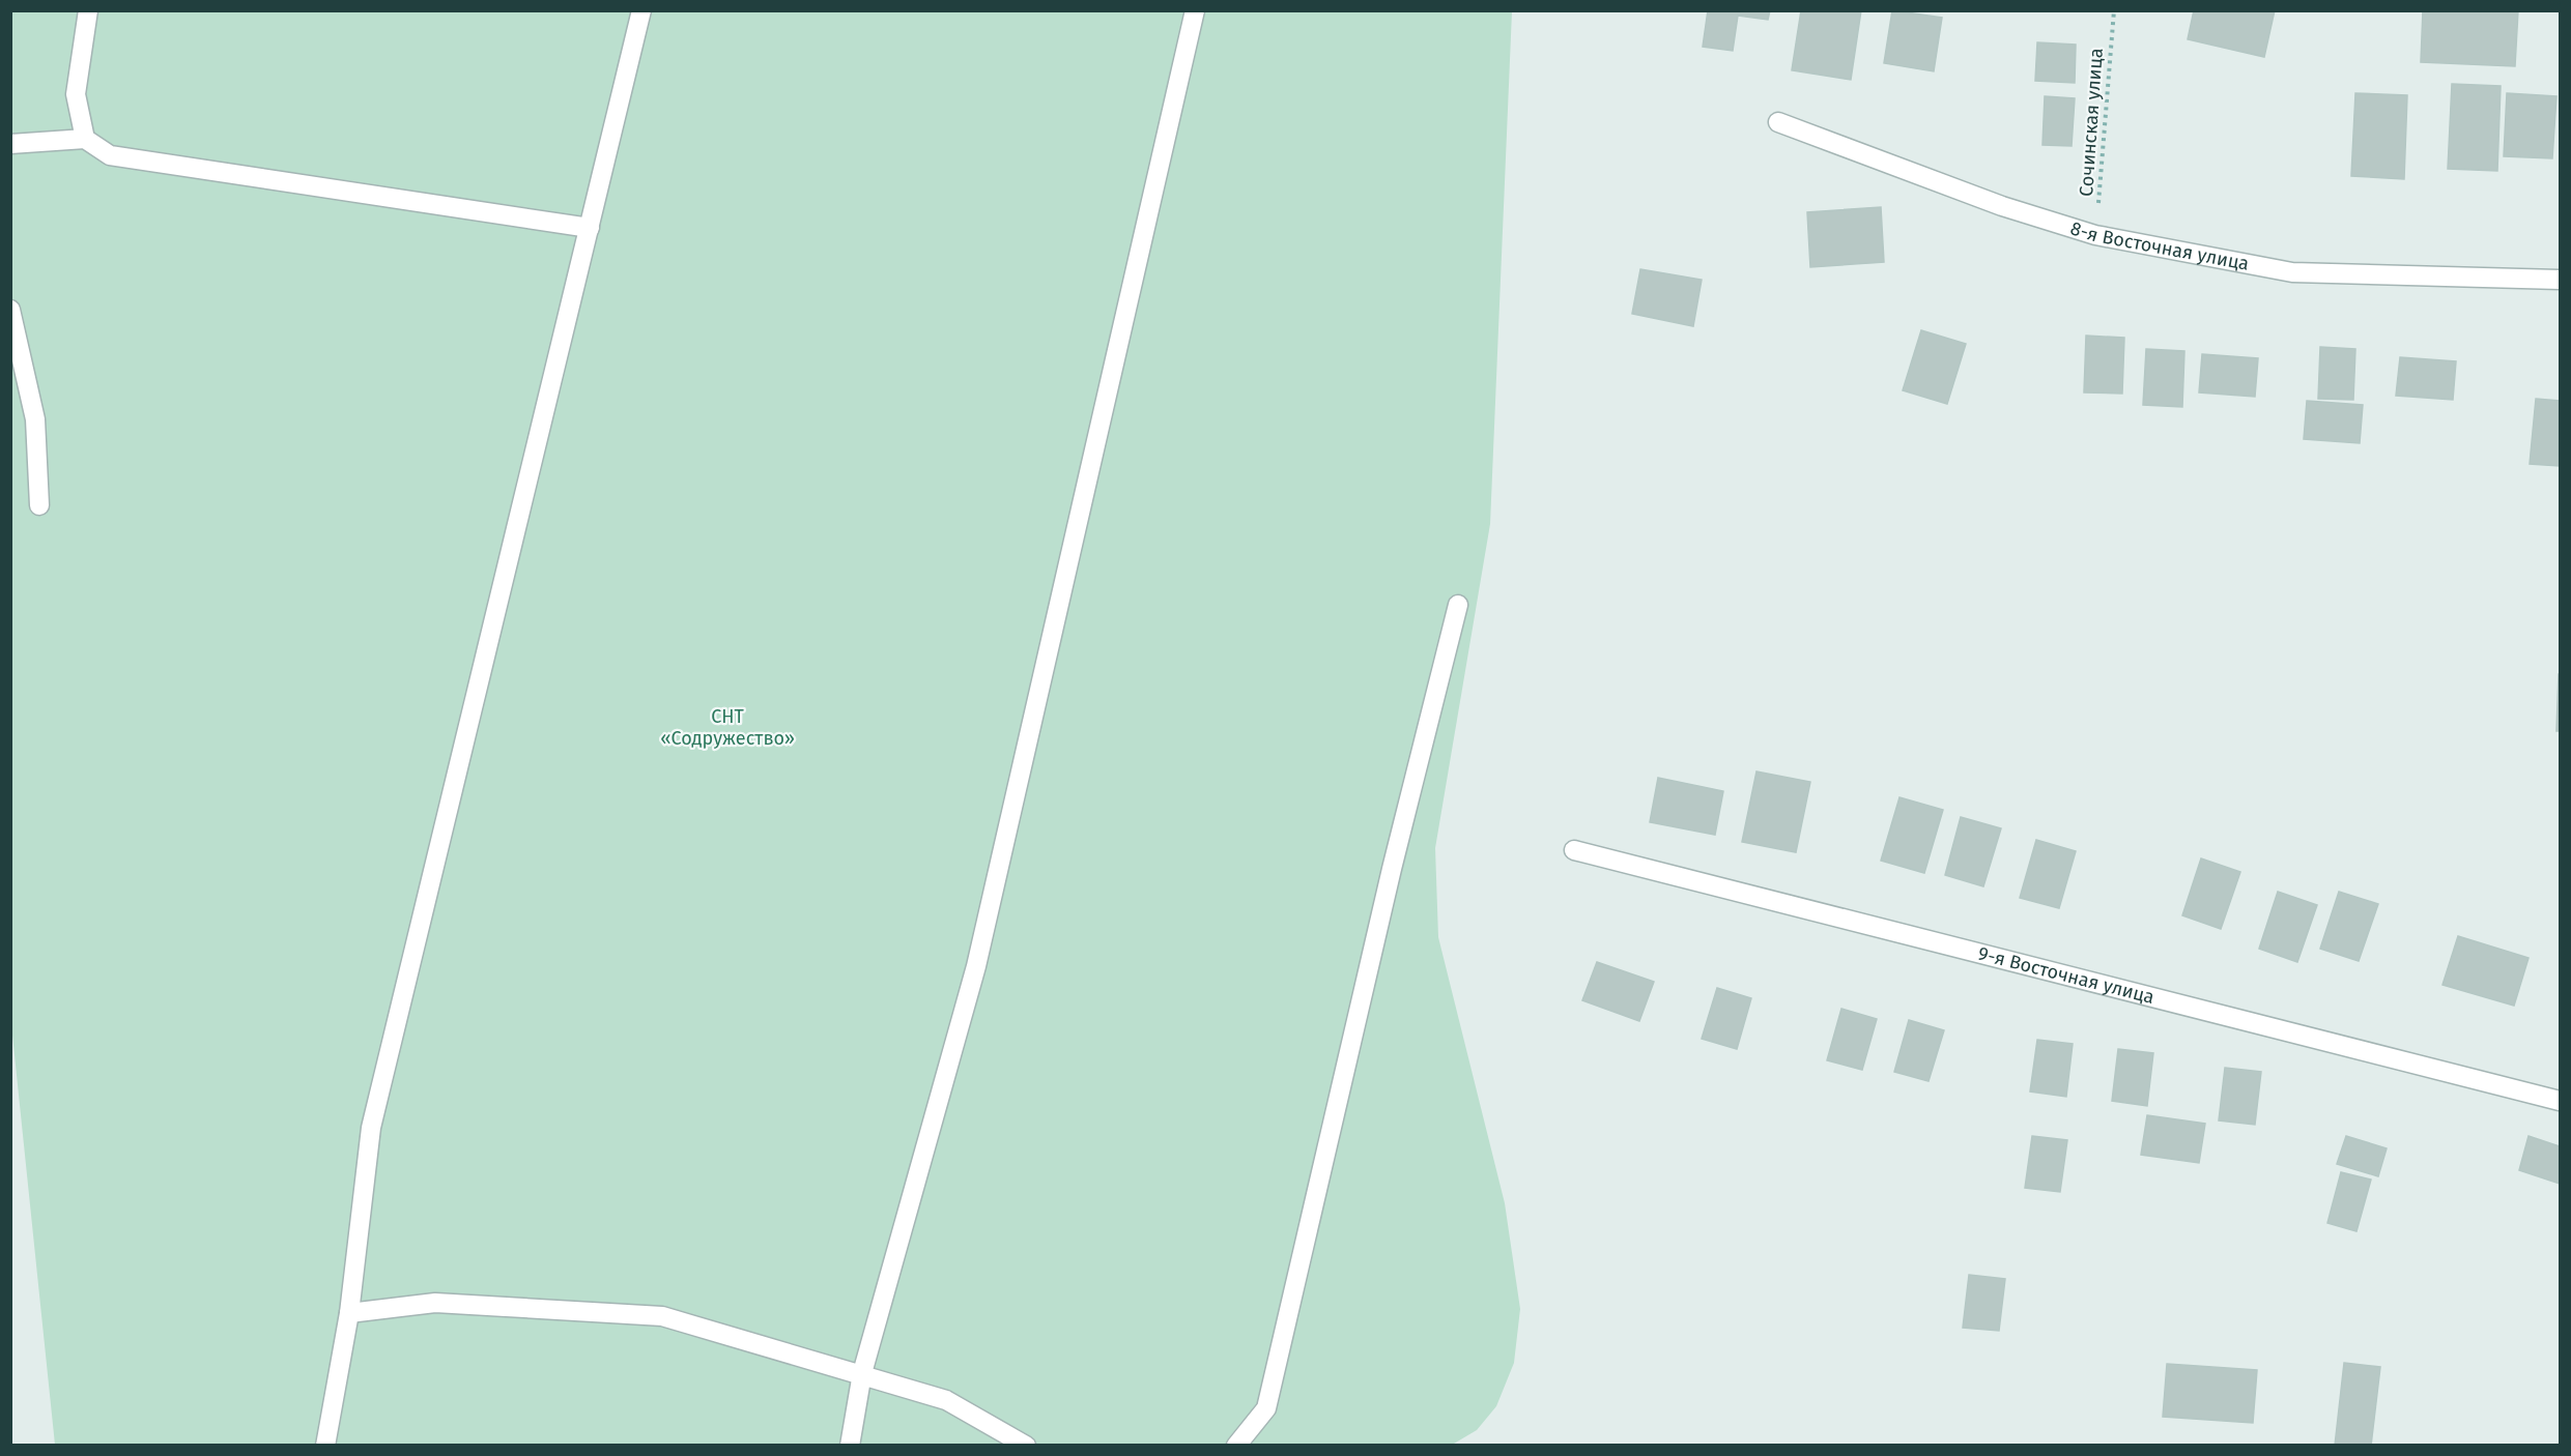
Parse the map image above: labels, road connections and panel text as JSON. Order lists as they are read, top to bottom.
{
  "streets": {
    "street": ["8-я Восточная улица", "9-я Восточная улица"],
    "path": ["Сочинская улица"]
  },
  "crossings": [
    ["Сочинская улица", "8-я Восточная улица"]
  ],
  "parks": ["СНТ «Содружество»"]
}
